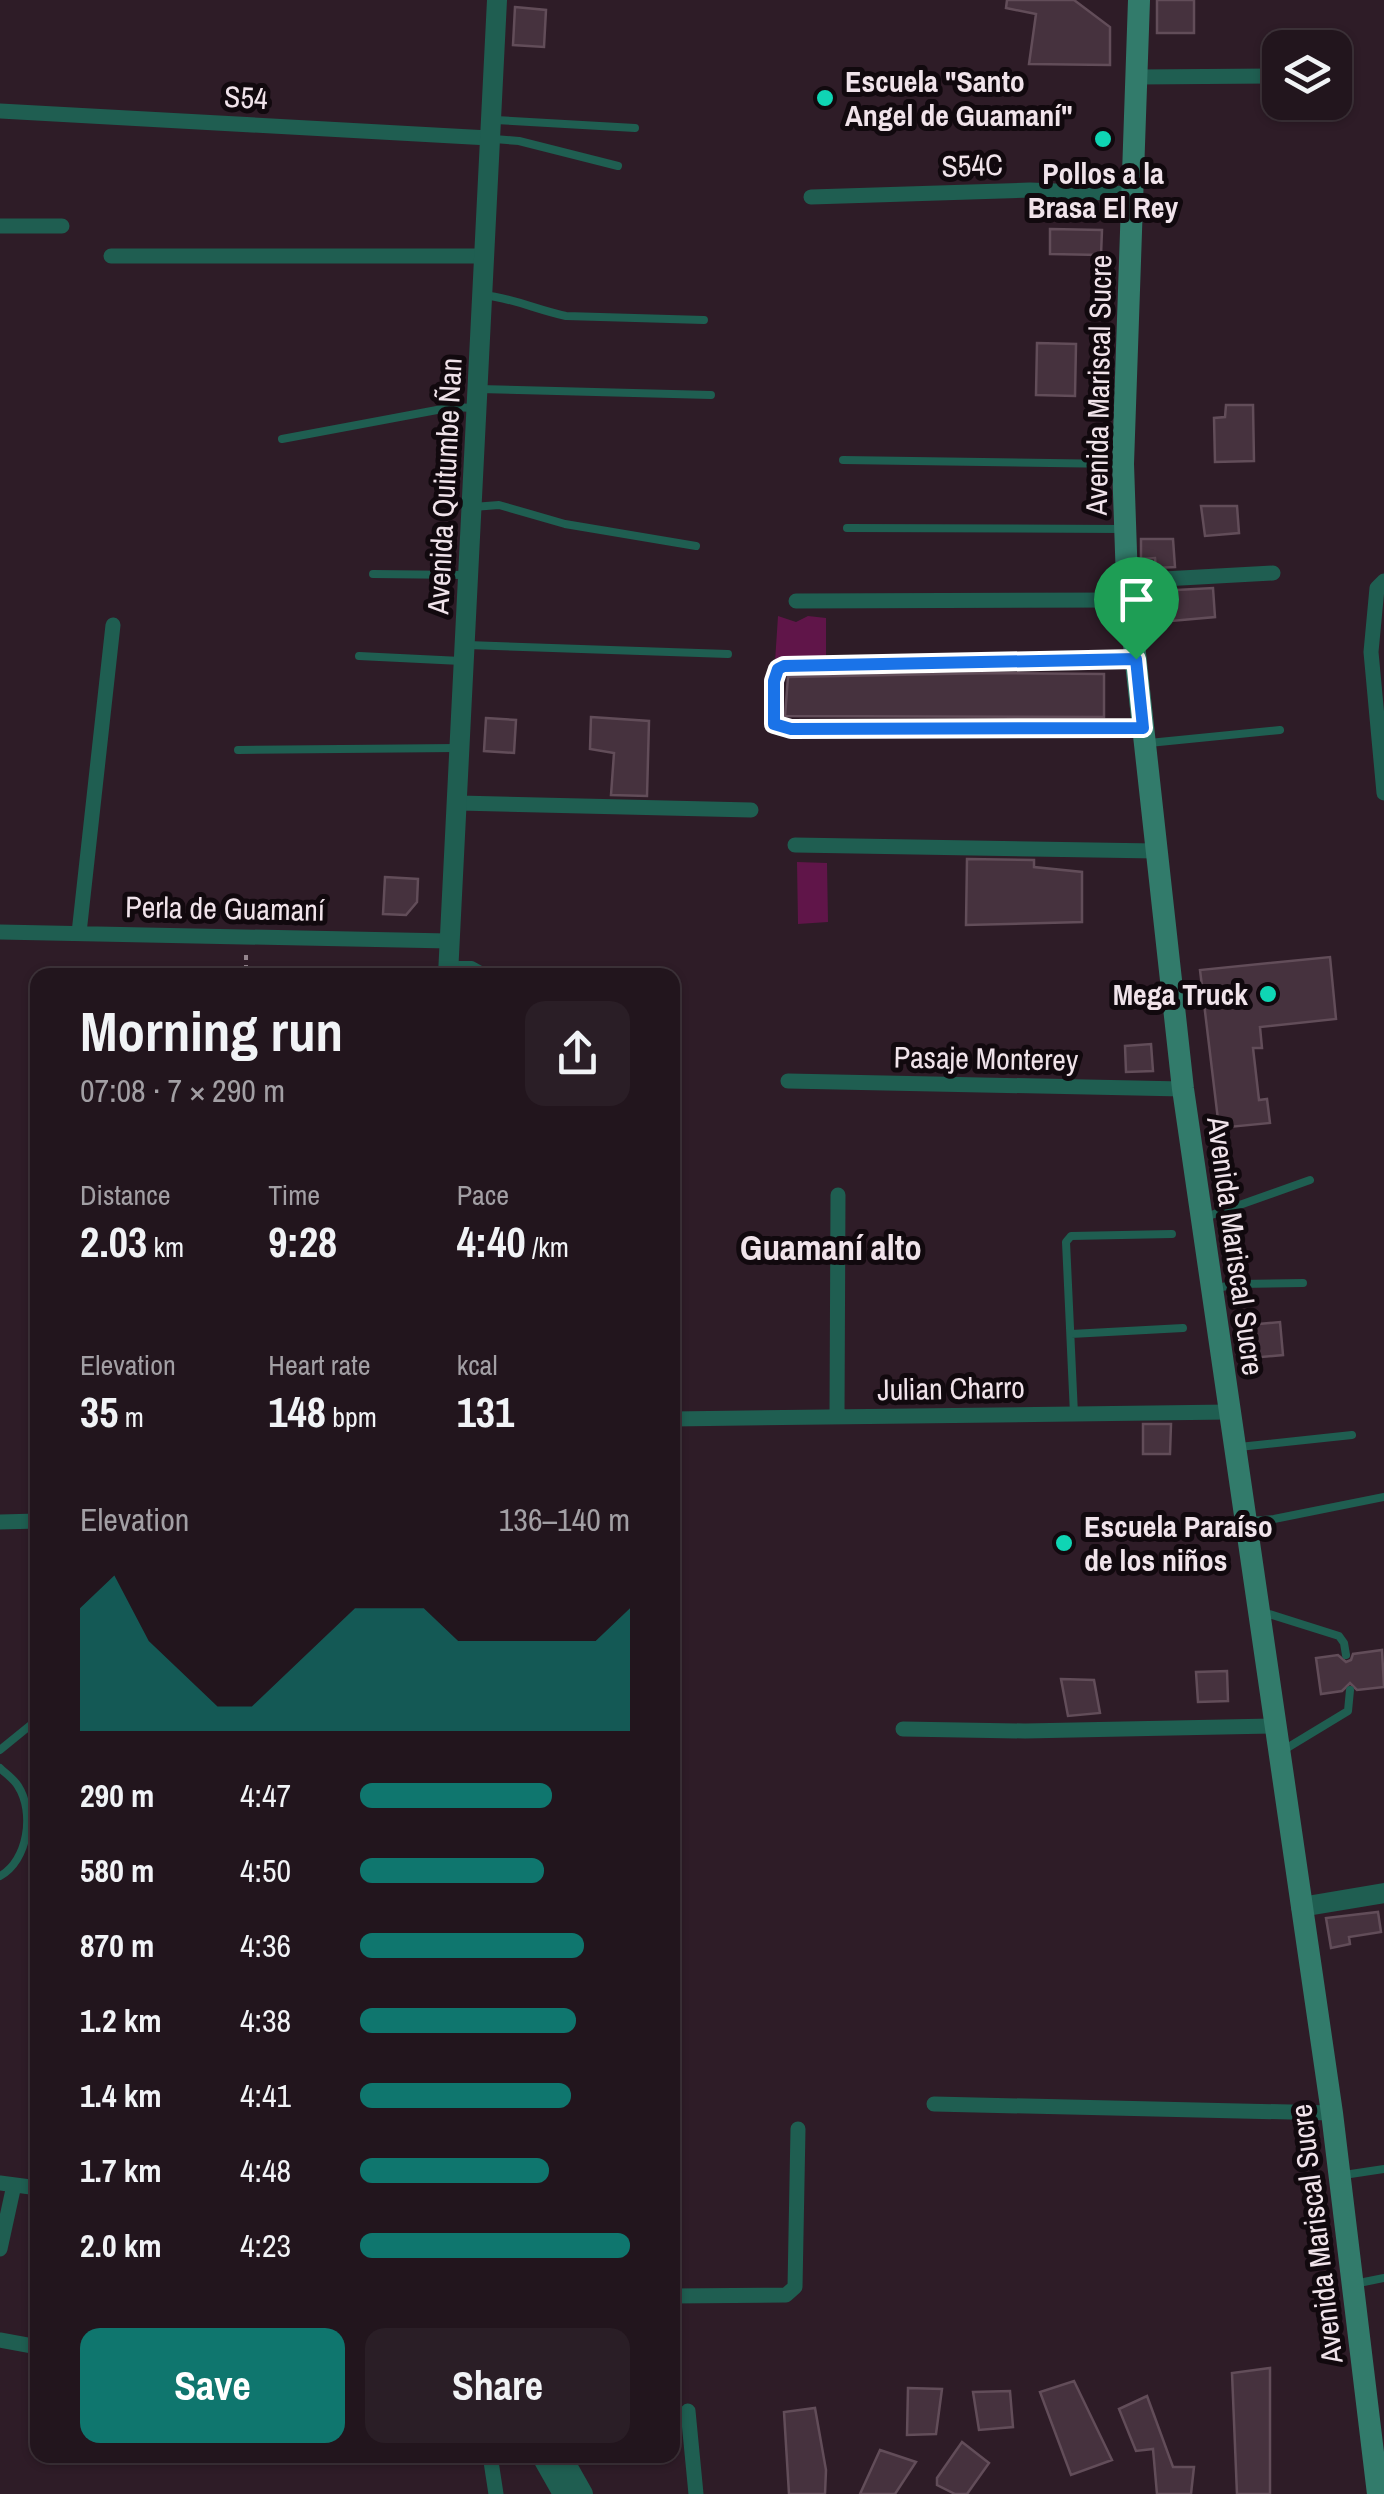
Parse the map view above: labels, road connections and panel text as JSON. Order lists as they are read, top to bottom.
{
  "streets": {
    "main road": ["Avenida Mariscal Sucre"],
    "street": [
      "S54",
      "S54C",
      "Avenida Quitumbe Ñan",
      "Perla de Guamaní",
      "Pasaje Monterey",
      "Julian Charro"
    ]
  },
  "crossings": [
    ["S54", "Avenida Quitumbe Ñan"],
    ["S54C", "Avenida Mariscal Sucre"],
    ["Avenida Mariscal Sucre", "Pasaje Monterey"],
    ["Avenida Mariscal Sucre", "Julian Charro"],
    ["Avenida Quitumbe Ñan", "Perla de Guamaní"]
  ],
  "districts": ["Guamaní alto"],
  "places": [
    "Escuela \"Santo Angel de Guamaní\"",
    "Pollos a la Brasa El Rey",
    "Mega Truck",
    "Escuela Paraíso de los niños"
  ],
  "page": {
    "heading": ["Morning run", "07:08 · 7 × 290 m"],
    "stats": [
      ["Distance", "2.03 km"],
      ["Time", "9:28"],
      ["Pace", "4:40 /km"],
      ["Elevation", "35 m"],
      ["Heart rate", "148 bpm"],
      ["kcal", "131"]
    ],
    "chart": ["Elevation", "136–140 m"],
    "list": [
      {
        "name": "290 m",
        "note": "4:47"
      },
      {
        "name": "580 m",
        "note": "4:50"
      },
      {
        "name": "870 m",
        "note": "4:36"
      },
      {
        "name": "1.2 km",
        "note": "4:38"
      },
      {
        "name": "1.4 km",
        "note": "4:41"
      },
      {
        "name": "1.7 km",
        "note": "4:48"
      },
      {
        "name": "2.0 km",
        "note": "4:23"
      }
    ],
    "buttons": ["Save", "Share"]
  }
}
